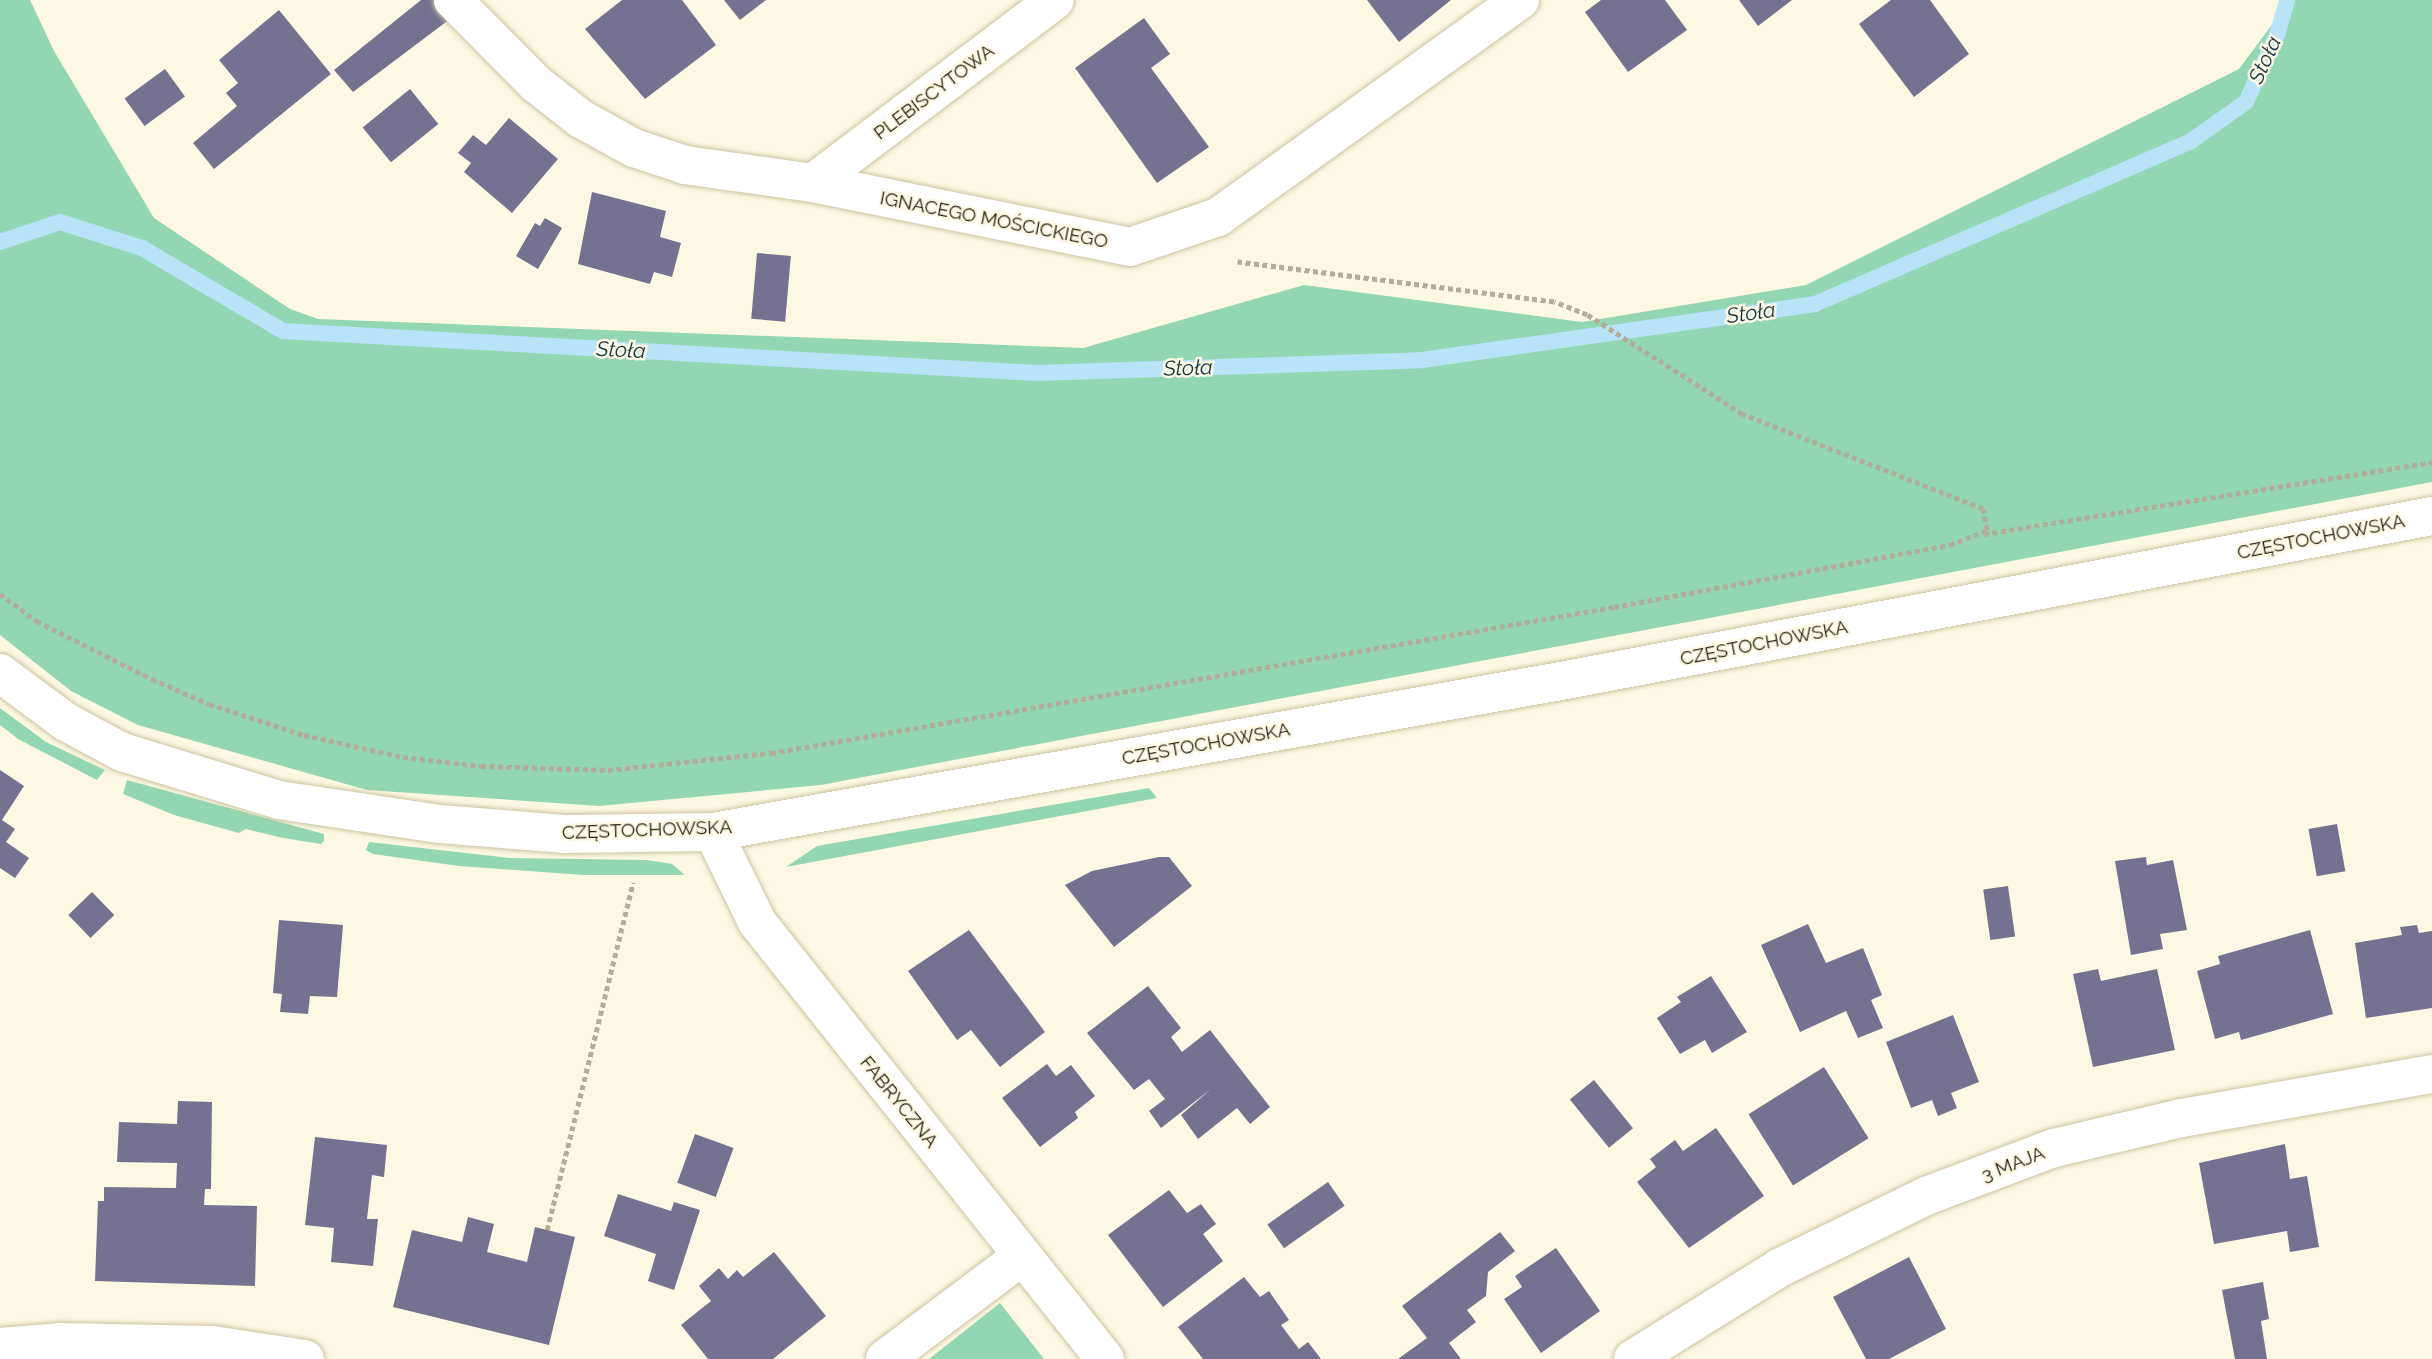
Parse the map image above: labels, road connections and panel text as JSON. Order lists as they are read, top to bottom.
{
  "streets": {
    "street": [
      "PLEBISCYTOWA",
      "IGNACEGO MOŚCICKIEGO",
      "CZĘSTOCHOWSKA",
      "FABRYCZNA",
      "3 MAJA"
    ]
  },
  "crossings": [
    ["PLEBISCYTOWA", "IGNACEGO MOŚCICKIEGO"],
    ["CZĘSTOCHOWSKA", "FABRYCZNA"]
  ],
  "water": ["Stoła"]
}
